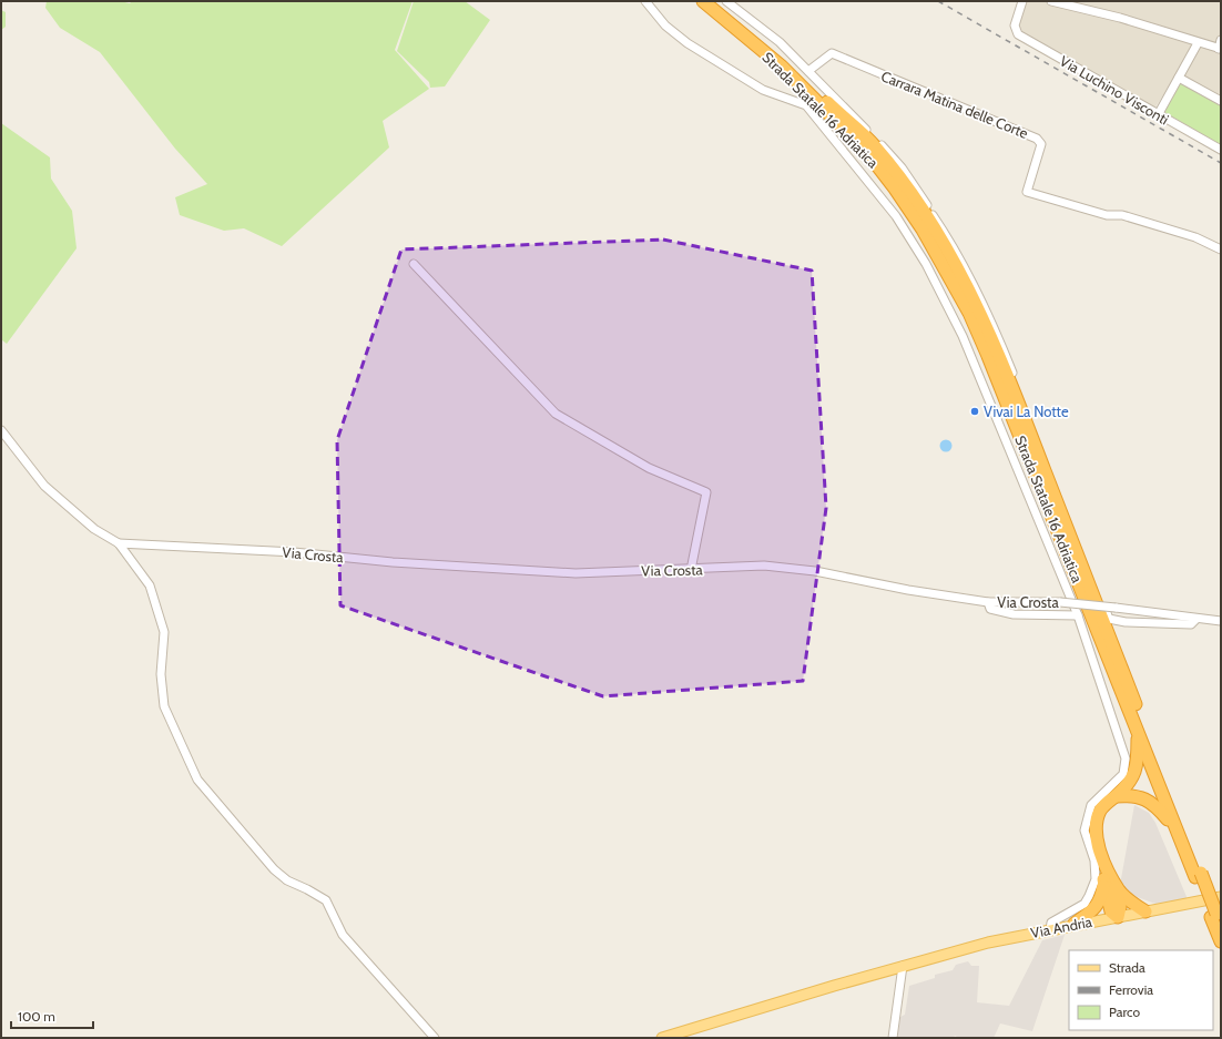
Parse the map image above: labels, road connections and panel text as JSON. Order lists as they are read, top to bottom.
{
  "streets": {
    "highway": ["Strada Statale 16 Adriatica"],
    "main road": ["Via Andria"],
    "street": ["Via Luchino Visconti", "Carrara Matina delle Corte", "Via Crosta"]
  },
  "places": ["Vivai La Notte"],
  "legend": ["Strada", "Ferrovia", "Parco"],
  "scale_bar": "100 m"
}
